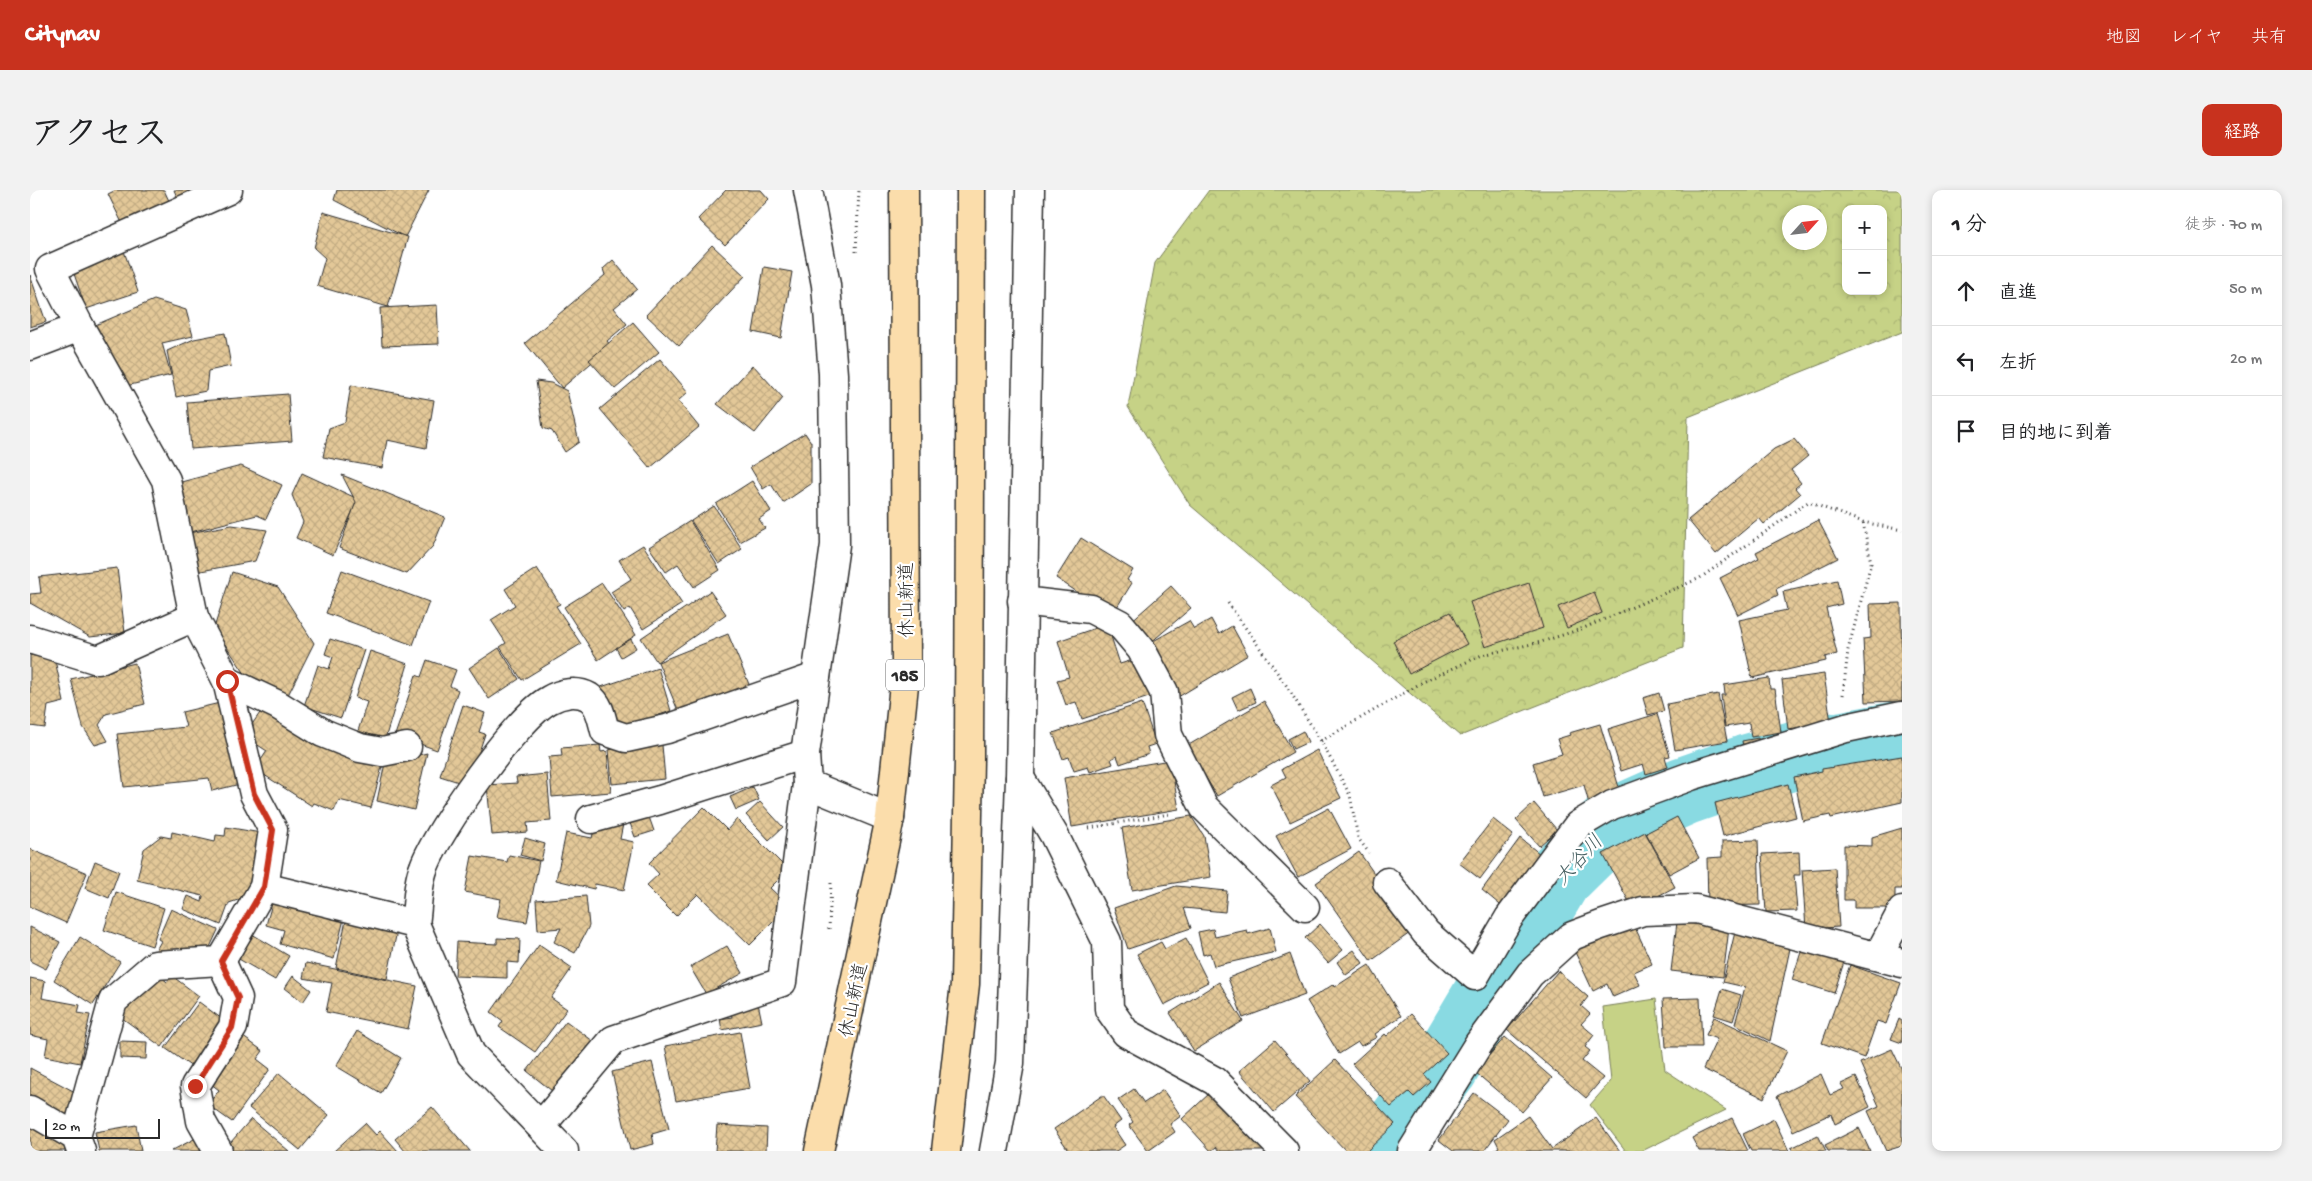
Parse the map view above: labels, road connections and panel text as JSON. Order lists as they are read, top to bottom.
{
  "streets": {
    "highway": ["休山新道", "185"]
  },
  "water": ["大谷川"],
  "scale_bar": "20 m",
  "north": "top right",
  "page": {
    "header": "Citynav",
    "nav": ["地図", "レイヤ", "共有"],
    "title": "アクセス",
    "buttons": "経路",
    "heading": ["1 分", "徒歩 · 70 m"],
    "map_buttons": ["+", "−"],
    "list": [
      ["直進", "50 m"],
      ["左折", "20 m"],
      "目的地に到着"
    ],
    "scale": "20 m"
  }
}
